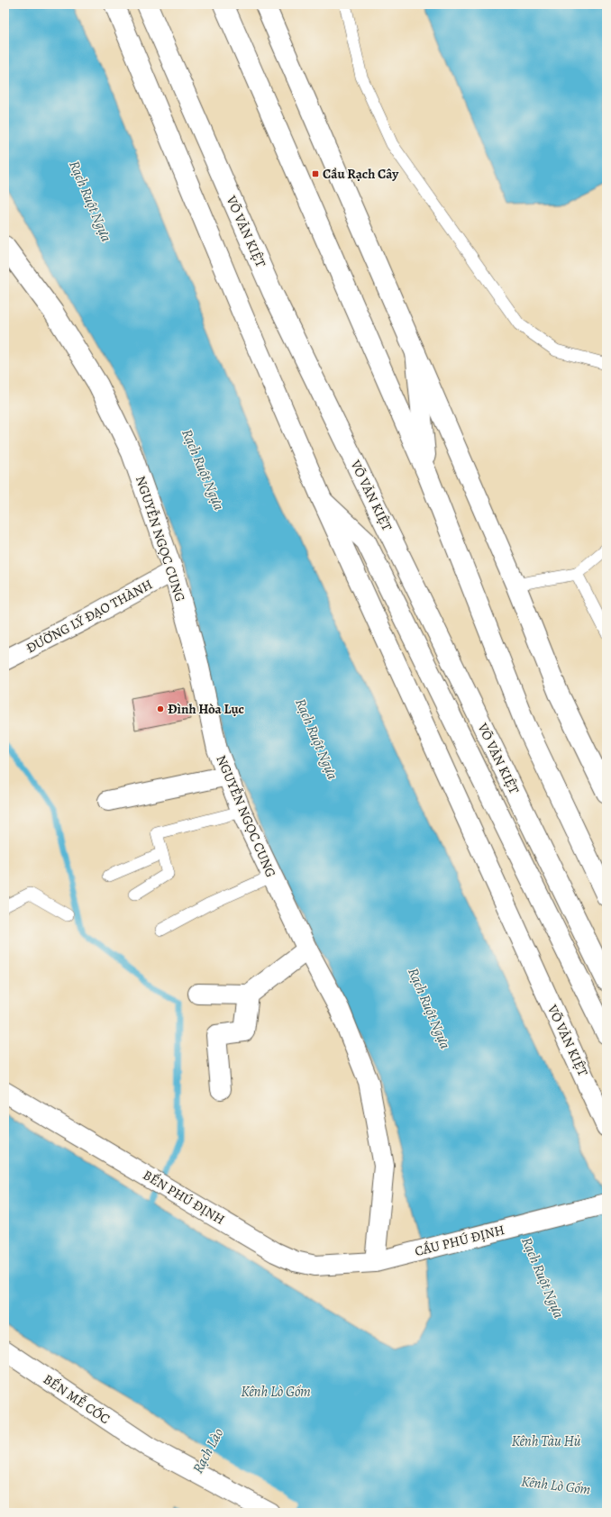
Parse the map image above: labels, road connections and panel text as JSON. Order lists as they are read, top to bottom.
{
  "streets": {
    "main road": [
      "VÕ VĂN KIỆT",
      "NGUYỄN NGỌC CUNG",
      "ĐƯỜNG LÝ ĐẠO THÀNH",
      "BẾN PHÚ ĐỊNH",
      "CẦU PHÚ ĐỊNH",
      "BẾN MỄ CỐC"
    ]
  },
  "crossings": [
    ["NGUYỄN NGỌC CUNG", "ĐƯỜNG LÝ ĐẠO THÀNH"],
    ["NGUYỄN NGỌC CUNG", "BẾN PHÚ ĐỊNH"],
    ["NGUYỄN NGỌC CUNG", "CẦU PHÚ ĐỊNH"],
    ["BẾN PHÚ ĐỊNH", "CẦU PHÚ ĐỊNH"]
  ],
  "water": [
    "Rạch Ruột Ngựa",
    "Kênh Lò Gốm",
    "Kênh Tàu Hủ",
    "Rạch Lào"
  ],
  "places": {
    "transit": ["Cầu Rạch Cây"],
    "other": ["Đình Hòa Lục"]
  }
}
